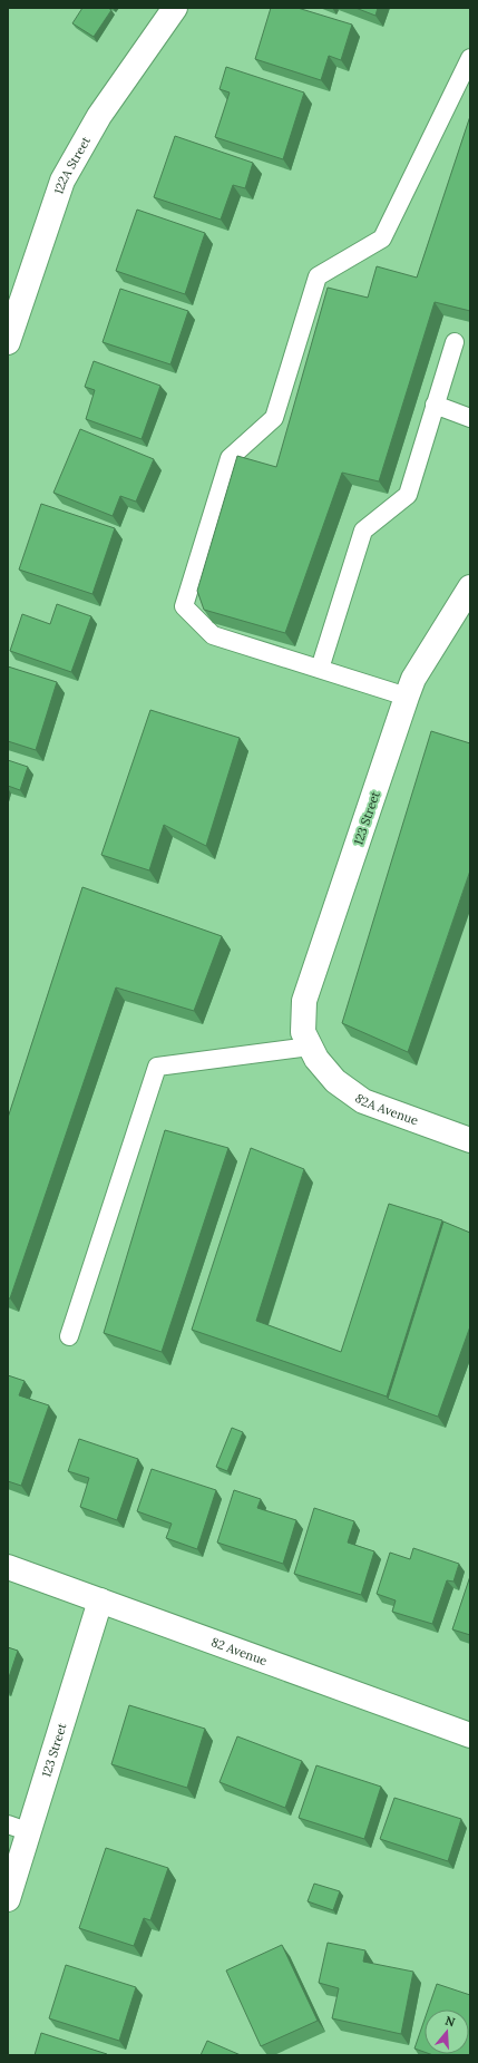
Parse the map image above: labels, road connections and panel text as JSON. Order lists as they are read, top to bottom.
{
  "streets": {
    "street": [
      "122A Street",
      "123 Street",
      "82A Avenue",
      "82 Avenue"
    ]
  },
  "crossings": [
    ["123 Street", "82A Avenue"],
    ["123 Street", "82 Avenue"]
  ],
  "north": "top"
}
